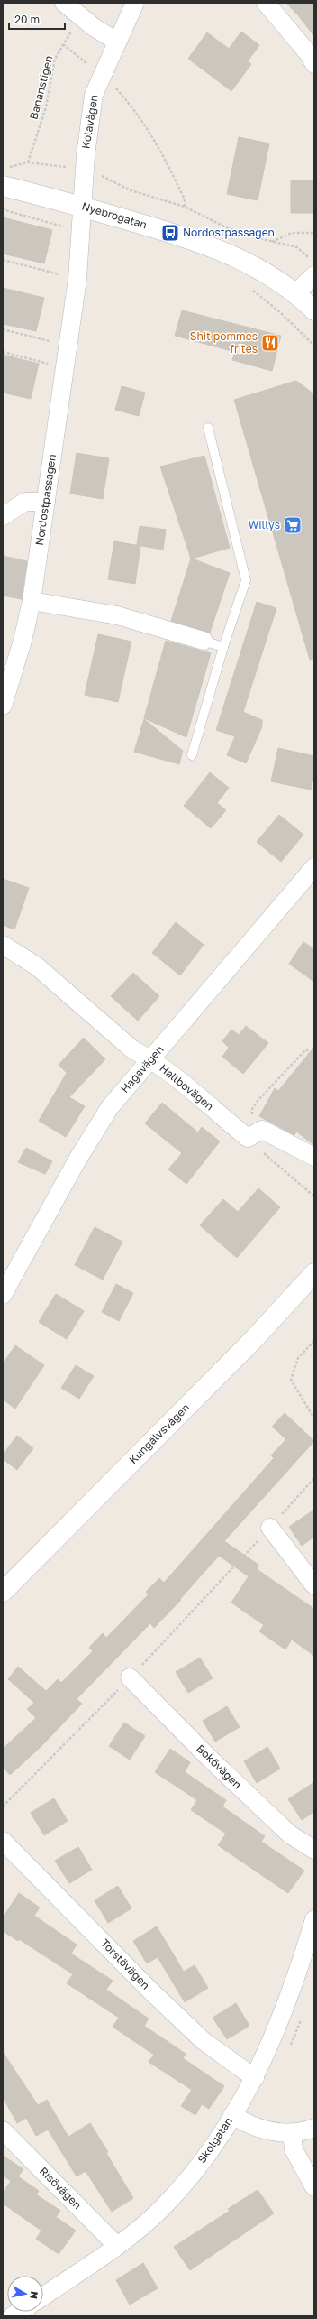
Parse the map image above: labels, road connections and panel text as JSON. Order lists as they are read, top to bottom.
{
  "streets": {
    "main road": ["Nyebrogatan", "Kungälvsvägen"],
    "street": [
      "Kolavägen",
      "Nordostpassagen",
      "Hagavägen",
      "Hallbovägen",
      "Bokövägen",
      "Torstövägen",
      "Skolgatan",
      "Risövägen"
    ],
    "path": ["Bananstigen"]
  },
  "crossings": [
    ["Kolavägen", "Nyebrogatan"],
    ["Kolavägen", "Nordostpassagen"],
    ["Nyebrogatan", "Nordostpassagen"],
    ["Hagavägen", "Hallbovägen"],
    ["Torstövägen", "Skolgatan"],
    ["Skolgatan", "Risövägen"]
  ],
  "places": {
    "bus stop": ["Nordostpassagen"],
    "restaurant": ["Shit pommes frites"],
    "supermarket": ["Willys"]
  },
  "scale_bar": "20 m",
  "north": "right"
}
